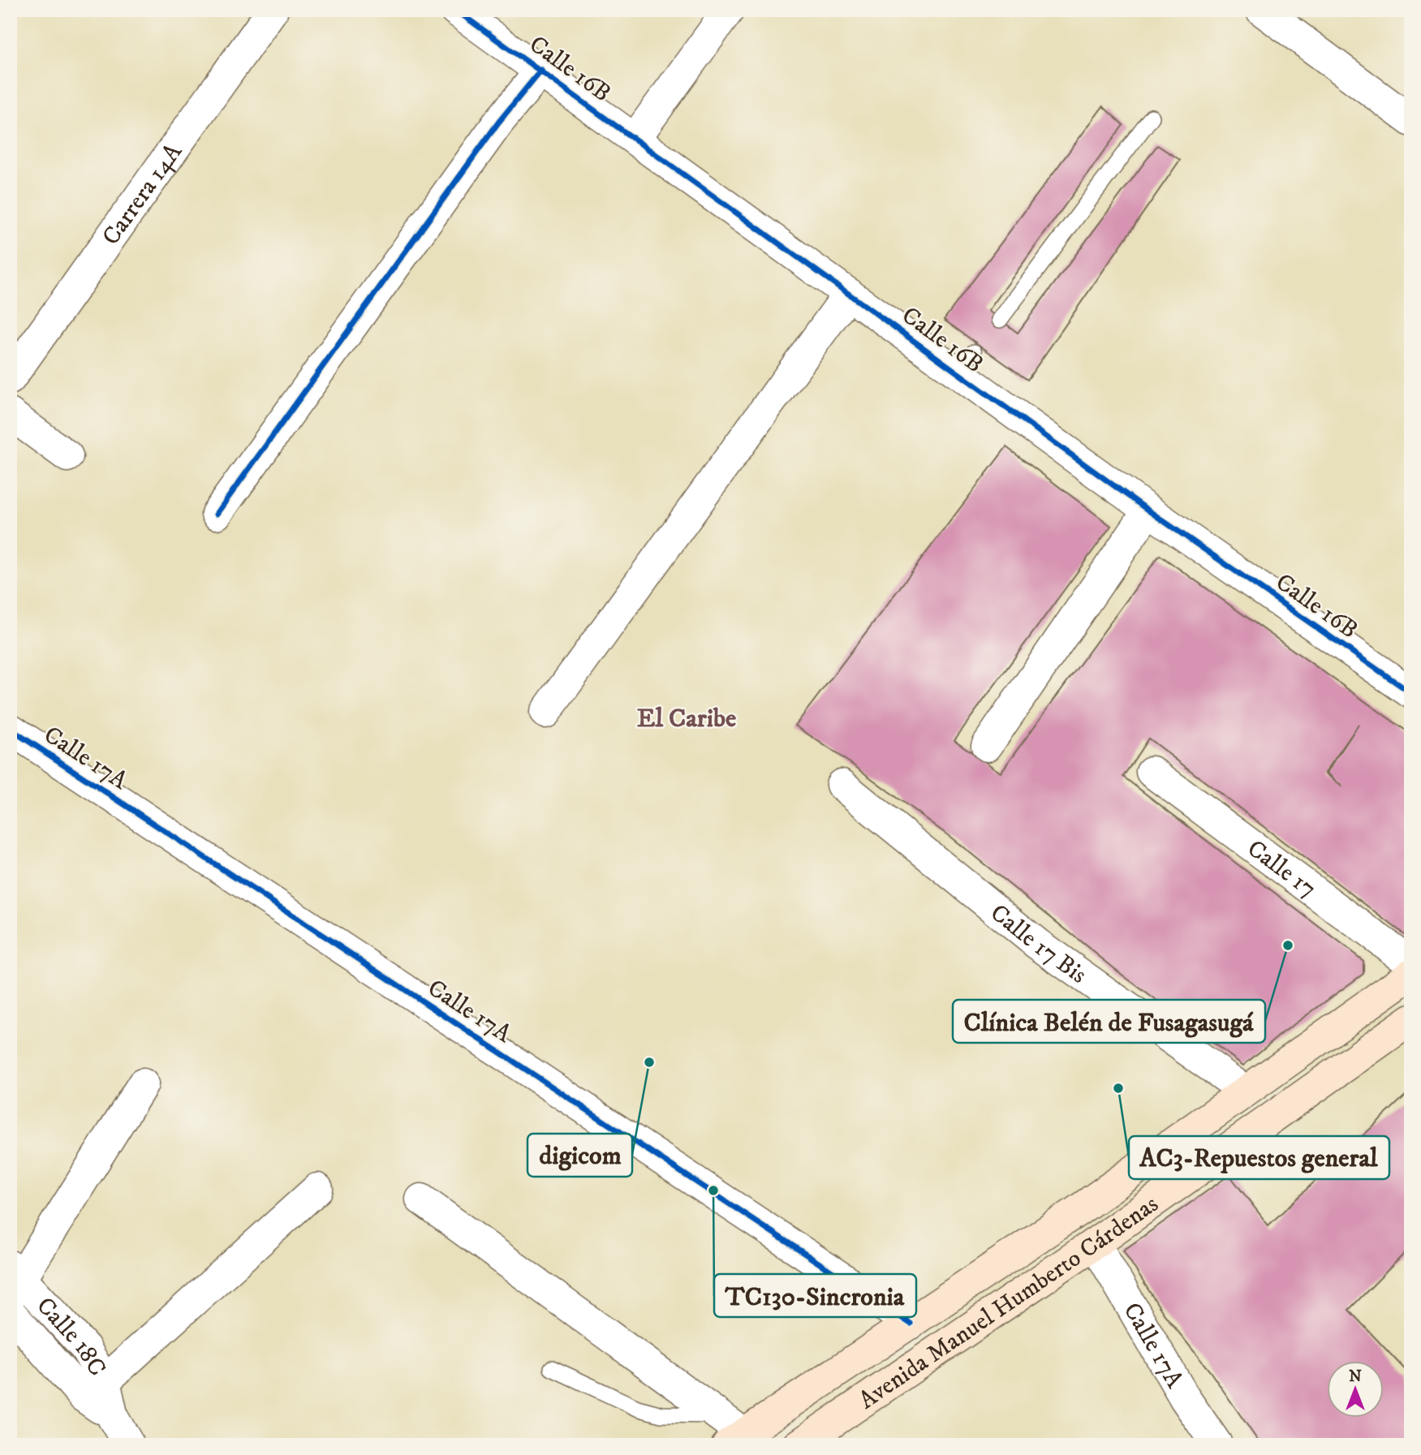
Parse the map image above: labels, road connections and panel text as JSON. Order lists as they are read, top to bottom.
{
  "streets": {
    "main road": ["Avenida Manuel Humberto Cárdenas"],
    "street": [
      "Calle 16B",
      "Carrera 14A",
      "Calle 17A",
      "Calle 17",
      "Calle 17 Bis",
      "Calle 18C"
    ]
  },
  "crossings": [
    ["Calle 17A", "Avenida Manuel Humberto Cárdenas"],
    ["Calle 17 Bis", "Avenida Manuel Humberto Cárdenas"]
  ],
  "districts": ["El Caribe"],
  "places": [
    "Clínica Belén de Fusagasugá",
    "digicom",
    "AC3-Repuestos general",
    "TC130-Sincronia"
  ],
  "north": "top"
}
